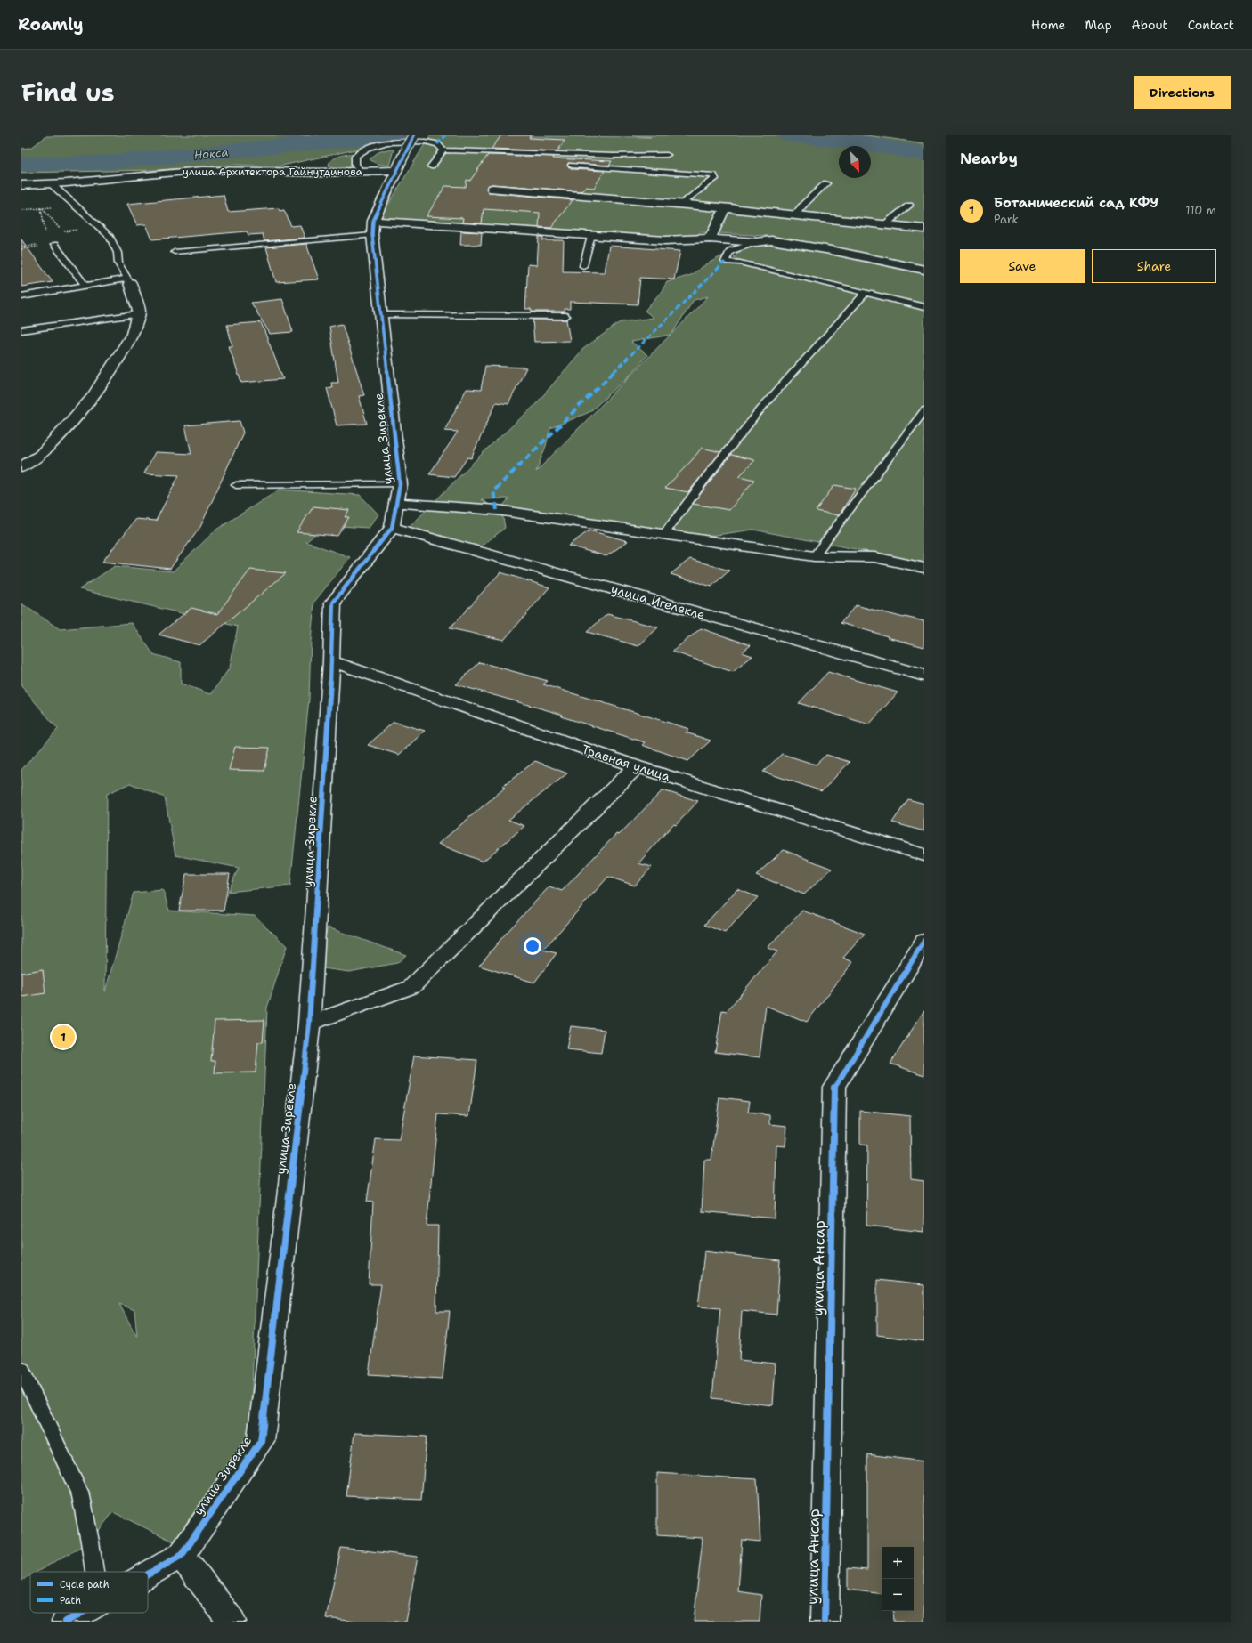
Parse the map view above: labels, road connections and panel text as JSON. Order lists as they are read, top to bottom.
{
  "streets": {
    "street": [
      "улица Архитектора Гайнутдинова",
      "улица Зирекле",
      "улица Игелекле",
      "Травная улица",
      "улица Ансар"
    ]
  },
  "crossings": [
    ["улица Архитектора Гайнутдинова", "улица Зирекле"],
    ["улица Зирекле", "улица Игелекле"],
    ["улица Зирекле", "Травная улица"]
  ],
  "water": ["Нокса"],
  "legend": ["Cycle path", "Path"],
  "north": "bottom right",
  "page": {
    "header": "Roamly",
    "nav": [
      "Home",
      "Map",
      "About",
      "Contact"
    ],
    "title": "Find us",
    "buttons": [
      "Directions",
      ["Save", "Share"]
    ],
    "heading": "Nearby",
    "list": [
      {
        "mark": "1",
        "name": "Ботанический сад КФУ",
        "note": "Park",
        "value": "110 m"
      }
    ],
    "pins": "1",
    "map_buttons": ["+", "−"]
  }
}
